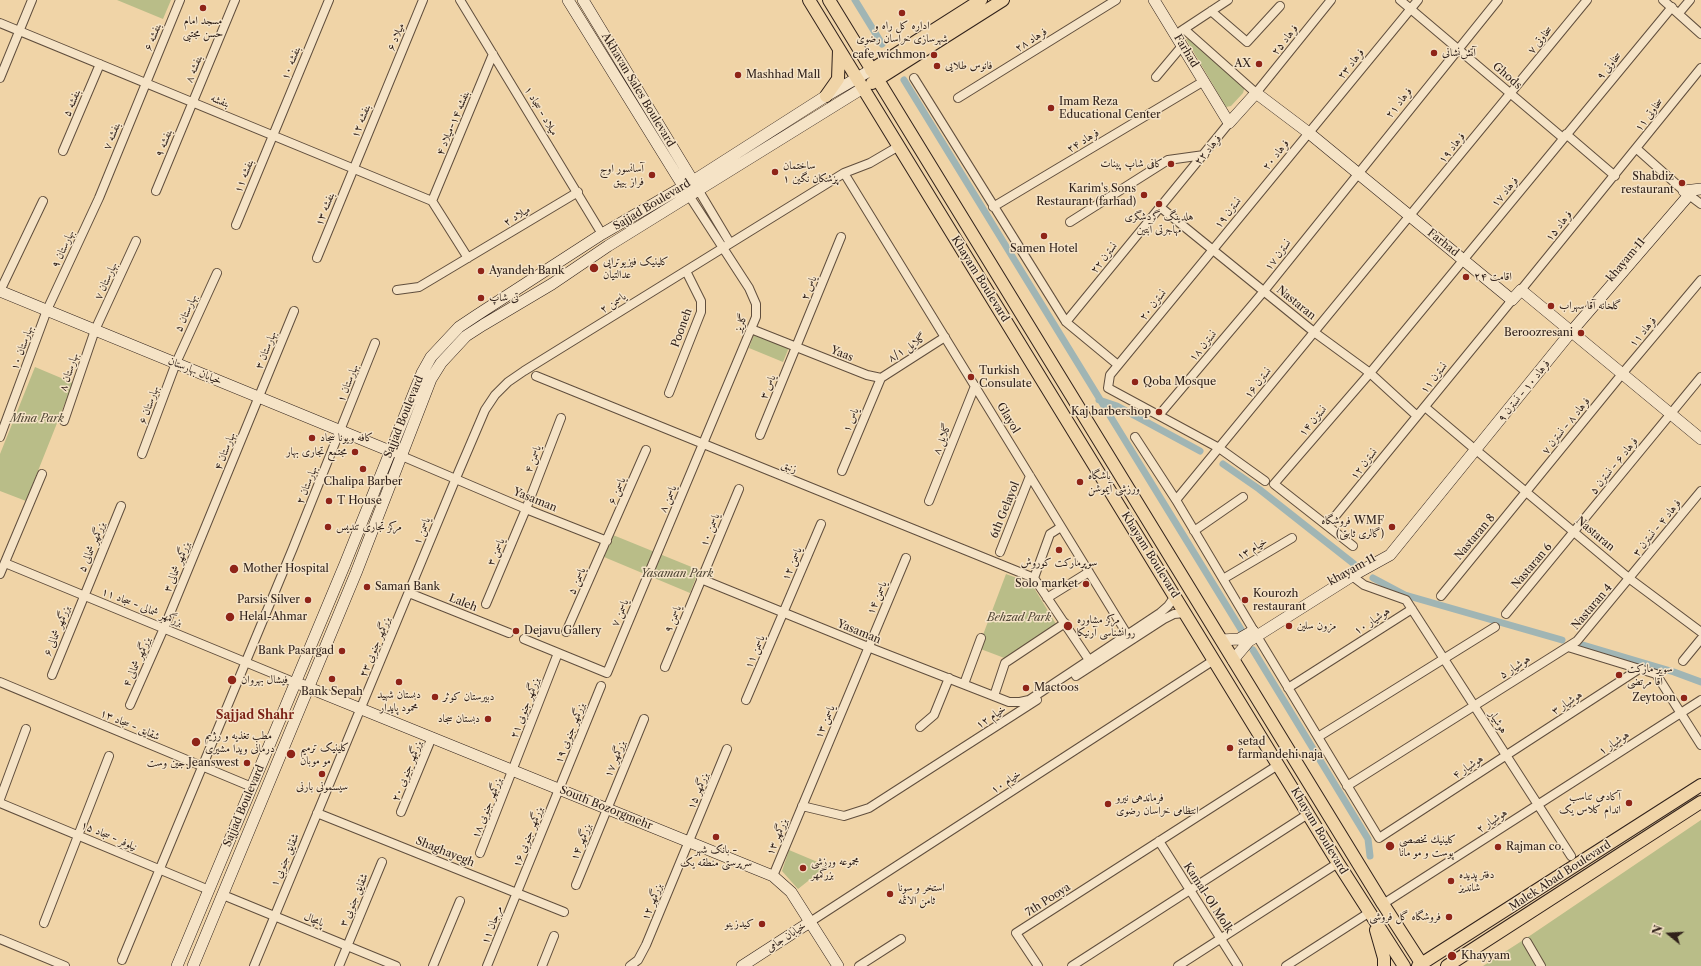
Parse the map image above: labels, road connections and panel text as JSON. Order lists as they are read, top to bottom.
{
  "streets": {
    "main road": ["Khayam Boulevard", "Malek Abad Boulevard"],
    "street": [
      "بنفشه ۶",
      "میلاد ۶",
      "فرهاد ۲۸",
      "فرهاد ۲۵",
      "سخاوتی ۷",
      "Farhad",
      "بنفشه ۱۰",
      "فرهاد ۲۳",
      "سخاوتی ۹",
      "بنفشه ۸",
      "Ghods",
      "Akhavan Sales Boulevard",
      "بنفشه",
      "بنفشه ۵",
      "فرهاد ۲۱",
      "میلاد - سجاد ۱",
      "سخاوتی ۱۱",
      "بنفشه ۱۲",
      "بنفشه ۱۴-میلاد ۴",
      "بنفشه ۷",
      "فرهاد ۲۴",
      "بنفشه ۹",
      "فرهاد ۱۹",
      "فرهاد ۲۲",
      "فرهاد ۲۰",
      "بنفشه ۱۱",
      "فرهاد ۱۷",
      "Sajjad Boulevard",
      "بنفشه ۱۳",
      "نسترن ۱۹",
      "میلاد ۲",
      "فرهاد ۱۵",
      "بهارستان ۹",
      "نسترن ۱۷",
      "نسترن ۲۲",
      "khayam 11",
      "بهارستان ۷",
      "یاس ۲",
      "یاسمن ۲",
      "Nastaran",
      "نسترن ۲۰",
      "بهارستان ۵",
      "گلریز",
      "Pooneh",
      "فرهاد ۱۱",
      "نسترن ۱۸",
      "بهارستان ۱۰",
      "گلایل ۸/۱",
      "بهارستان ۳",
      "Yaas",
      "خیابان بهارستان",
      "بهارستان ۸",
      "نسترن ۱۱",
      "بهارستان ۱",
      "نسترن ۱۶",
      "یاس ۳",
      "فرهاد ۱۰ - نسترن ۹",
      "بهارستان ۶",
      "Glayol",
      "یاس ۱",
      "نسترن ۱۴",
      "فرهاد ۸ - نسترن ۷",
      "گلایل ۸",
      "بهارستان ۴",
      "یاسمن ۴",
      "نسترن ۱۲",
      "فرهاد ۶ - نسترن ۵",
      "زنبق",
      "بهارستان ۲",
      "یاسمن ۶",
      "یاسمن ۸",
      "Yasaman",
      "6th Gelayol",
      "فرهاد ۴ - نسترن ۳",
      "یاسمن ۱۰",
      "یاسمن ۱",
      "Nastaran 8",
      "بزرگمهر شمالی ۵",
      "خیام ۱۳",
      "یاسمن ۳",
      "یاسمن ۱۲",
      "Nastaran 6",
      "بزرگمهر شمالی ۳",
      "یاسمن ۵",
      "یاسمن ۱۴",
      "Laleh",
      "بزرگمهر شمالی - سجاد ۱۱",
      "Nastaran 4",
      "یاسمن ۷",
      "یاسمن ۹",
      "هوشیار ۱۰",
      "بزرگمهر شمالی ۶",
      "بزرگمهر جنوبی ۲۳",
      "یاسمن ۱۱",
      "بزرگمهر شمالی ۴",
      "هوشیار ۵",
      "هوشیار ۳",
      "بزرگمهر جنوبی ۲۱",
      "خیام ۱۲",
      "یاسمن ۱۳",
      "هوشیار",
      "شقایق - سجاد ۱۳",
      "بزرگمهر جنوبی ۱۹",
      "هوشیار ۱",
      "بزرگمهر ۱۷",
      "هوشیار ۴",
      "بزرگمهر جنوبی ۲۰",
      "خیام ۱۰",
      "بزرگمهر ۱۵",
      "بزرگمهر جنوبی ۱۸",
      "South Bozorgmehr",
      "هوشیار ۲",
      "نیلوفر - سجاد ۱۵",
      "بزرگمهر جنوبی ۱۶",
      "بزرگمهر ۱۳",
      "بزرگمهر ۱۴",
      "Shaghayegh",
      "شقایق جنوبی ۱",
      "Kamal-Ol Molk",
      "شقایق جنوبی ۳",
      "7th Pooya",
      "بزرگمهر ۱۲",
      "پامچال",
      "مرجان ۱۱",
      "خیابان جامی"
    ]
  },
  "crossings": [
    ["بنفشه ۶", "بنفشه"],
    ["بنفشه ۶", "بنفشه ۷"],
    ["میلاد ۶", "بنفشه ۱۲"],
    ["فرهاد ۲۵", "Farhad"],
    ["فرهاد ۲۵", "فرهاد ۲۲"],
    ["سخاوتی ۷", "Ghods"],
    ["سخاوتی ۷", "فرهاد ۱۹"],
    ["Farhad", "فرهاد ۲۳"],
    ["Farhad", "فرهاد ۲۱"],
    ["Farhad", "فرهاد ۲۴"],
    ["Farhad", "فرهاد ۱۹"],
    ["Farhad", "فرهاد ۲۲"],
    ["Farhad", "فرهاد ۲۰"],
    ["Farhad", "فرهاد ۱۷"],
    ["Farhad", "نسترن ۱۱"],
    ["بنفشه ۱۰", "بنفشه"],
    ["بنفشه ۱۰", "بنفشه ۱۱"],
    ["فرهاد ۲۳", "Ghods"],
    ["فرهاد ۲۳", "فرهاد ۲۰"],
    ["سخاوتی ۹", "Ghods"],
    ["سخاوتی ۹", "فرهاد ۱۷"],
    ["بنفشه ۸", "بنفشه"],
    ["بنفشه ۸", "بنفشه ۹"],
    ["Ghods", "فرهاد ۲۱"],
    ["Ghods", "سخاوتی ۱۱"],
    ["Ghods", "فرهاد ۱۹"],
    ["Ghods", "فرهاد ۱۷"],
    ["Ghods", "فرهاد ۱۵"],
    ["Akhavan Sales Boulevard", "Sajjad Boulevard"],
    ["Akhavan Sales Boulevard", "گلریز"],
    ["بنفشه", "بنفشه ۵"],
    ["بنفشه", "بنفشه ۱۲"],
    ["بنفشه", "بنفشه ۱۴-میلاد ۴"],
    ["بنفشه", "بنفشه ۷"],
    ["بنفشه", "بنفشه ۹"],
    ["بنفشه", "بنفشه ۱۱"],
    ["بنفشه", "بنفشه ۱۳"],
    ["فرهاد ۲۱", "نسترن ۱۷"],
    ["میلاد - سجاد ۱", "بنفشه ۱۴-میلاد ۴"],
    ["میلاد - سجاد ۱", "Sajjad Boulevard"],
    ["میلاد - سجاد ۱", "میلاد ۲"],
    ["سخاوتی ۱۱", "فرهاد ۱۵"],
    ["بنفشه ۱۲", "بنفشه ۱۳"],
    ["بنفشه ۷", "بهارستان ۹"],
    ["فرهاد ۱۹", "نسترن ۱۶"],
    ["فرهاد ۲۲", "نسترن ۲۲"],
    ["فرهاد ۲۲", "Nastaran"],
    ["فرهاد ۲۰", "نسترن ۱۹"],
    ["فرهاد ۱۷", "نسترن ۱۴"],
    ["Sajjad Boulevard", "Khayam Boulevard"],
    ["Sajjad Boulevard", "گلریز"],
    ["Sajjad Boulevard", "خیابان بهارستان"],
    ["Sajjad Boulevard", "Yasaman"],
    ["Sajjad Boulevard", "بزرگمهر شمالی - سجاد ۱۱"],
    ["Sajjad Boulevard", "شقایق - سجاد ۱۳"],
    ["Sajjad Boulevard", "South Bozorgmehr"],
    ["Sajjad Boulevard", "نیلوفر - سجاد ۱۵"],
    ["Sajjad Boulevard", "پامچال"],
    ["نسترن ۱۹", "Nastaran"],
    ["نسترن ۱۹", "نسترن ۲۰"],
    ["بهارستان ۹", "بهارستان ۱۰"],
    ["بهارستان ۹", "خیابان بهارستان"],
    ["نسترن ۱۷", "Nastaran"],
    ["نسترن ۱۷", "نسترن ۱۸"],
    ["نسترن ۲۲", "Nastaran"],
    ["khayam 11", "Khayam Boulevard"],
    ["khayam 11", "Nastaran"],
    ["khayam 11", "فرهاد ۱۰ - نسترن ۹"],
    ["khayam 11", "هوشیار"],
    ["Khayam Boulevard", "یاسمن ۲"],
    ["Khayam Boulevard", "خیام ۱۲"],
    ["Khayam Boulevard", "خیام ۱۰"],
    ["Khayam Boulevard", "هوشیار ۲"],
    ["Khayam Boulevard", "Malek Abad Boulevard"],
    ["Khayam Boulevard", "7th Pooya"],
    ["بهارستان ۷", "خیابان بهارستان"],
    ["بهارستان ۷", "بهارستان ۸"],
    ["یاس ۲", "Yaas"],
    ["یاس ۲", "یاس ۳"],
    ["یاسمن ۲", "گلریز"],
    ["یاسمن ۲", "Pooneh"],
    ["یاسمن ۲", "Glayol"],
    ["یاسمن ۲", "Yasaman"],
    ["یاسمن ۲", "یاسمن ۱"],
    ["Nastaran", "نسترن ۲۰"],
    ["Nastaran", "نسترن ۱۸"],
    ["Nastaran", "نسترن ۱۱"],
    ["Nastaran", "نسترن ۱۶"],
    ["Nastaran", "فرهاد ۱۰ - نسترن ۹"],
    ["Nastaran", "نسترن ۱۴"],
    ["Nastaran", "فرهاد ۸ - نسترن ۷"],
    ["Nastaran", "نسترن ۱۲"],
    ["Nastaran", "فرهاد ۶ - نسترن ۵"],
    ["Nastaran", "فرهاد ۴ - نسترن ۳"],
    ["Nastaran", "Nastaran 8"],
    ["Nastaran", "Nastaran 6"],
    ["Nastaran", "Nastaran 4"],
    ["نسترن ۲۰", "نسترن ۱۸"],
    ["بهارستان ۵", "خیابان بهارستان"],
    ["بهارستان ۵", "بهارستان ۶"],
    ["گلریز", "Yaas"],
    ["گلریز", "زنبق"],
    ["گلریز", "یاسمن ۸"],
    ["فرهاد ۱۱", "فرهاد ۸ - نسترن ۷"],
    ["بهارستان ۱۰", "خیابان بهارستان"],
    ["گلایل ۸/۱", "Yaas"],
    ["گلایل ۸/۱", "Glayol"],
    ["گلایل ۸/۱", "یاس ۱"],
    ["بهارستان ۳", "خیابان بهارستان"],
    ["بهارستان ۳", "بهارستان ۴"],
    ["Yaas", "یاس ۳"],
    ["Yaas", "یاس ۱"],
    ["خیابان بهارستان", "بهارستان ۸"],
    ["خیابان بهارستان", "بهارستان ۱"],
    ["خیابان بهارستان", "بهارستان ۶"],
    ["خیابان بهارستان", "بهارستان ۴"],
    ["خیابان بهارستان", "بهارستان ۲"],
    ["خیابان بهارستان", "Yasaman"],
    ["نسترن ۱۱", "نسترن ۱۲"],
    ["بهارستان ۱", "بهارستان ۲"],
    ["Glayol", "گلایل ۸"],
    ["Glayol", "6th Gelayol"],
    ["Glayol", "خیام ۱۲"],
    ["نسترن ۱۴", "نسترن ۱۲"],
    ["فرهاد ۸ - نسترن ۷", "Nastaran 8"],
    ["بهارستان ۴", "بزرگمهر شمالی ۳"],
    ["یاسمن ۴", "Yasaman"],
    ["یاسمن ۴", "یاسمن ۳"],
    ["فرهاد ۶ - نسترن ۵", "Nastaran 6"],
    ["زنبق", "یاسمن ۸"],
    ["بهارستان ۲", "بزرگمهر شمالی - سجاد ۱۱"],
    ["بهارستان ۲", "شقایق - سجاد ۱۳"],
    ["بهارستان ۲", "نیلوفر - سجاد ۱۵"],
    ["یاسمن ۶", "Yasaman"],
    ["یاسمن ۶", "یاسمن ۵"],
    ["یاسمن ۸", "یاسمن ۷"],
    ["Yasaman", "یاسمن ۱۰"],
    ["Yasaman", "یاسمن ۱"],
    ["Yasaman", "یاسمن ۳"],
    ["Yasaman", "یاسمن ۱۲"],
    ["Yasaman", "یاسمن ۵"],
    ["Yasaman", "یاسمن ۱۴"],
    ["Yasaman", "یاسمن ۹"],
    ["Yasaman", "یاسمن ۱۱"],
    ["Yasaman", "خیام ۱۲"],
    ["Yasaman", "یاسمن ۱۳"],
    ["فرهاد ۴ - نسترن ۳", "Nastaran 4"],
    ["یاسمن ۱۰", "یاسمن ۹"],
    ["یاسمن ۱", "Laleh"],
    ["یاسمن ۱", "بزرگمهر جنوبی ۲۳"],
    ["بزرگمهر شمالی ۵", "بزرگمهر شمالی - سجاد ۱۱"],
    ["بزرگمهر شمالی ۵", "بزرگمهر شمالی ۶"],
    ["یاسمن ۱۲", "یاسمن ۱۱"],
    ["بزرگمهر شمالی ۳", "بزرگمهر شمالی - سجاد ۱۱"],
    ["بزرگمهر شمالی ۳", "بزرگمهر شمالی ۴"],
    ["یاسمن ۱۴", "یاسمن ۱۳"],
    ["Laleh", "بزرگمهر جنوبی ۲۳"],
    ["بزرگمهر شمالی - سجاد ۱۱", "بزرگمهر شمالی ۶"],
    ["بزرگمهر شمالی - سجاد ۱۱", "بزرگمهر شمالی ۴"],
    ["بزرگمهر شمالی - سجاد ۱۱", "South Bozorgmehr"],
    ["Nastaran 4", "هوشیار ۵"],
    ["یاسمن ۷", "بزرگمهر جنوبی ۲۱"],
    ["هوشیار ۱۰", "هوشیار"],
    ["بزرگمهر جنوبی ۲۳", "South Bozorgmehr"],
    ["بزرگمهر جنوبی ۲۳", "Shaghayegh"],
    ["بزرگمهر جنوبی ۲۳", "شقایق جنوبی ۱"],
    ["هوشیار ۵", "هوشیار"],
    ["هوشیار ۵", "هوشیار ۴"],
    ["هوشیار ۳", "هوشیار"],
    ["هوشیار ۳", "هوشیار ۴"],
    ["بزرگمهر جنوبی ۲۱", "بزرگمهر جنوبی ۱۸"],
    ["بزرگمهر جنوبی ۲۱", "South Bozorgmehr"],
    ["خیام ۱۲", "یاسمن ۱۳"],
    ["خیام ۱۲", "بزرگمهر ۱۳"],
    ["یاسمن ۱۳", "بزرگمهر ۱۳"],
    ["هوشیار", "هوشیار ۱"],
    ["هوشیار", "هوشیار ۴"],
    ["هوشیار", "هوشیار ۲"],
    ["بزرگمهر جنوبی ۱۹", "South Bozorgmehr"],
    ["بزرگمهر جنوبی ۱۹", "بزرگمهر جنوبی ۱۶"],
    ["هوشیار ۱", "هوشیار ۲"],
    ["بزرگمهر ۱۷", "South Bozorgmehr"],
    ["بزرگمهر ۱۷", "بزرگمهر ۱۴"],
    ["بزرگمهر جنوبی ۲۰", "South Bozorgmehr"],
    ["خیام ۱۰", "South Bozorgmehr"],
    ["خیام ۱۰", "خیابان جامی"],
    ["بزرگمهر ۱۵", "South Bozorgmehr"],
    ["بزرگمهر ۱۵", "بزرگمهر ۱۲"],
    ["بزرگمهر جنوبی ۱۸", "South Bozorgmehr"],
    ["South Bozorgmehr", "بزرگمهر جنوبی ۱۶"],
    ["South Bozorgmehr", "بزرگمهر ۱۳"],
    ["South Bozorgmehr", "بزرگمهر ۱۴"],
    ["South Bozorgmehr", "بزرگمهر ۱۲"],
    ["South Bozorgmehr", "خیابان جامی"],
    ["بزرگمهر جنوبی ۱۶", "Shaghayegh"],
    ["بزرگمهر جنوبی ۱۶", "مرجان ۱۱"],
    ["Shaghayegh", "شقایق جنوبی ۱"],
    ["Shaghayegh", "مرجان ۱۱"],
    ["شقایق جنوبی ۱", "پامچال"],
    ["Kamal-Ol Molk", "7th Pooya"],
    ["شقایق جنوبی ۳", "پامچال"]
  ],
  "districts": ["Sajjad Shahr"],
  "parks": ["Mina Park", "Yasaman Park", "Behzad Park"],
  "places": [
    "مسجد امام حسن مجتبی",
    "اداره کل راه و شهرسازی خراسان رضوی",
    "آتش‌نشانی",
    "cafe wichmon",
    "AX",
    "فانوس طلایی",
    "Mashhad Mall",
    "Imam Reza Educational Center",
    "کافی شاپ پینات",
    "ساختمان پزشکان نگین ۱",
    "آسانسور اوج فراز بیهق",
    "Shabdiz restaurant",
    "Karim's Sons Restaurant (farhad)",
    "هلدینگ گردشگری مهاجرتی آبتین",
    "Samen Hotel",
    "کلینیک فیزیوتراپی عدالتیان",
    "Ayandeh Bank",
    "اقامت ۲۴",
    "تی شاپ",
    "گلخانه آقا سهراب",
    "Beroozresani",
    "Turkish Consulate",
    "Qoba Mosque",
    "Kaj barbershop",
    "کافه ویونا سجاد",
    "مجتمع تجاری بهار",
    "Chalipa Barber",
    "باشگاه ورزشی آیموشن",
    "T House",
    "مرکز تجاری تندیس",
    "فروشگاه WMF (گالری ثابتی)",
    "سوپرمارکت کوروش",
    "Mother Hospital",
    "Solo market",
    "Saman Bank",
    "Parsis Silver",
    "Kourozh restaurant",
    "Helal-Ahmar",
    "مرکز مشاوره روانشناسی آرنیکا",
    "مزون سلین",
    "Dejavu Gallery",
    "Bank Pasargad",
    "سوپر مارکت آقا مرتضی",
    "Bank Sepah",
    "فیشال بهروان",
    "دبستان شهید محمود پایدار",
    "Mactoos",
    "دبیرستان کوثر",
    "Zeytoon",
    "دبستان سجاد",
    "مطب تغذیه و رژیم درمانی ویدا مشیری",
    "setad farmandehi naja",
    "کلینیک ترمیم مو موبان",
    "جین وست Jeanswest",
    "سیسمونی بارنی",
    "آکادمی تناسب اندام کلاس یک",
    "فرماندهی نیرو انتظامی خراسان رضوی",
    "بانک شهر - سرپرستی منطقه یک",
    "كلينيك تخصصي پوست و مو مانا",
    "Rajman co.",
    "مجموعه ورزشی بزرگمهر",
    "دفتر پدیده شاندیز",
    "استخر و سونا ثامن الائمه",
    "فروشگاه گل فروشی",
    "کیدزینو",
    "Khayyam"
  ],
  "north": "left"
}
